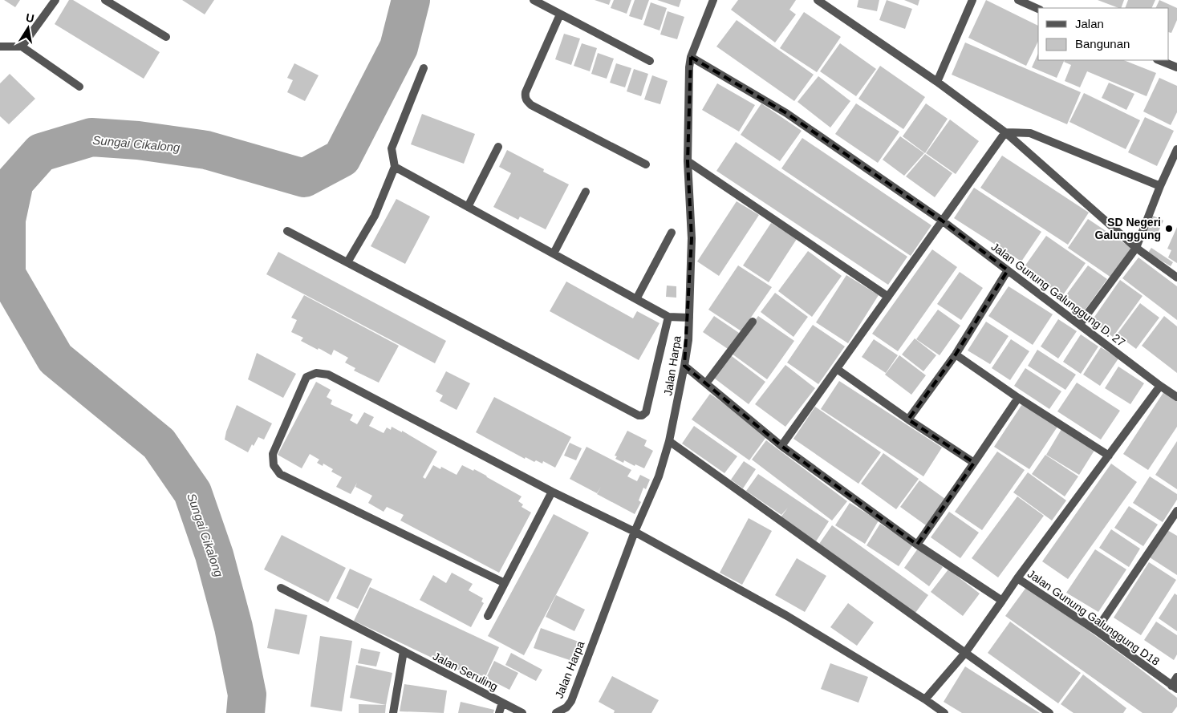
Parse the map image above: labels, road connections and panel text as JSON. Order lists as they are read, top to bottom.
{
  "streets": {
    "street": [
      "Jalan Gunung Galunggung D. 27",
      "Jalan Harpa",
      "Jalan Gunung Galunggung D18",
      "Jalan Seruling"
    ]
  },
  "crossings": [
    ["Jalan Gunung Galunggung D. 27", "Jalan Harpa"]
  ],
  "water": ["Sungai Cikalong"],
  "places": ["SD Negeri Galunggung"],
  "legend": ["Jalan", "Bangunan"],
  "north": "top"
}
